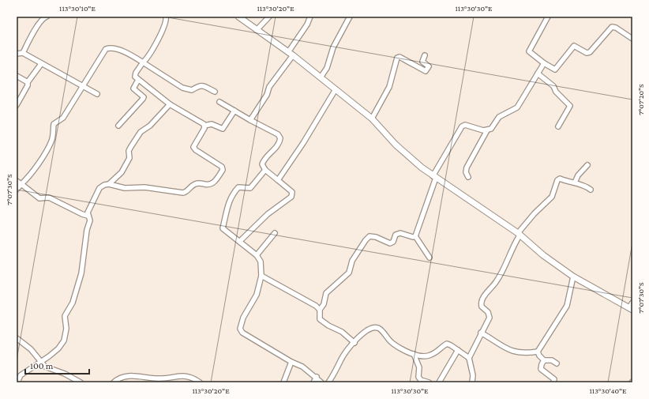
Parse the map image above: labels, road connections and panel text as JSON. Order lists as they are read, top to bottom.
{
  "scale_bar": "100 m",
  "coordinates": [
    "113°30'10\"E",
    "113°30'20\"E",
    "113°30'30\"E",
    "7°07'20\"S",
    "7°07'30\"S",
    "113°30'40\"E"
  ]
}
